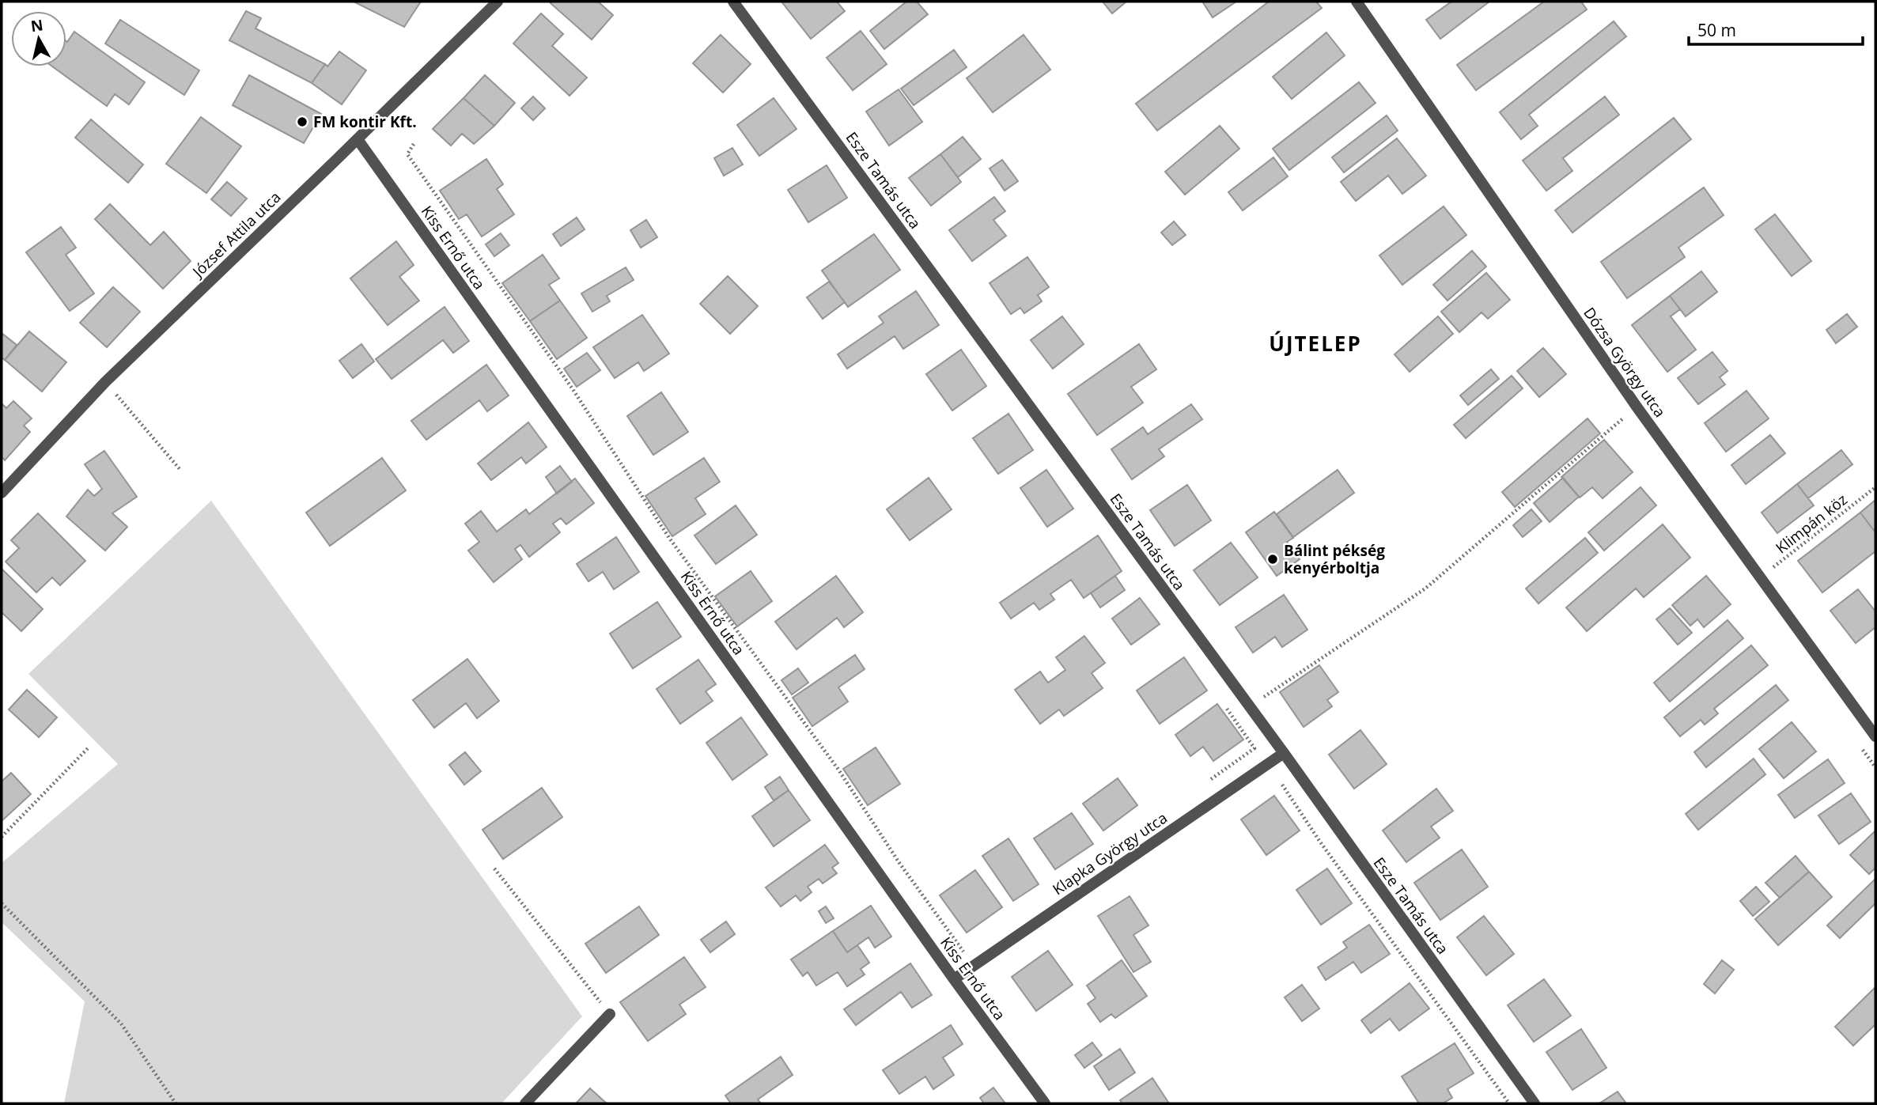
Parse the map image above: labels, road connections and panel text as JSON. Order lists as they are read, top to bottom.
{
  "streets": {
    "street": [
      "Esze Tamás utca",
      "József Attila utca",
      "Kiss Ernő utca",
      "Dózsa György utca",
      "Klapka György utca"
    ],
    "path": ["Klimpán köz"]
  },
  "crossings": [
    ["Esze Tamás utca", "Klapka György utca"],
    ["József Attila utca", "Kiss Ernő utca"],
    ["Kiss Ernő utca", "Klapka György utca"],
    ["Dózsa György utca", "Klimpán köz"]
  ],
  "districts": ["ÚJTELEP"],
  "places": ["FM kontir Kft.", "Bálint pékség kenyérboltja"],
  "scale_bar": "50 m",
  "north": "top"
}
